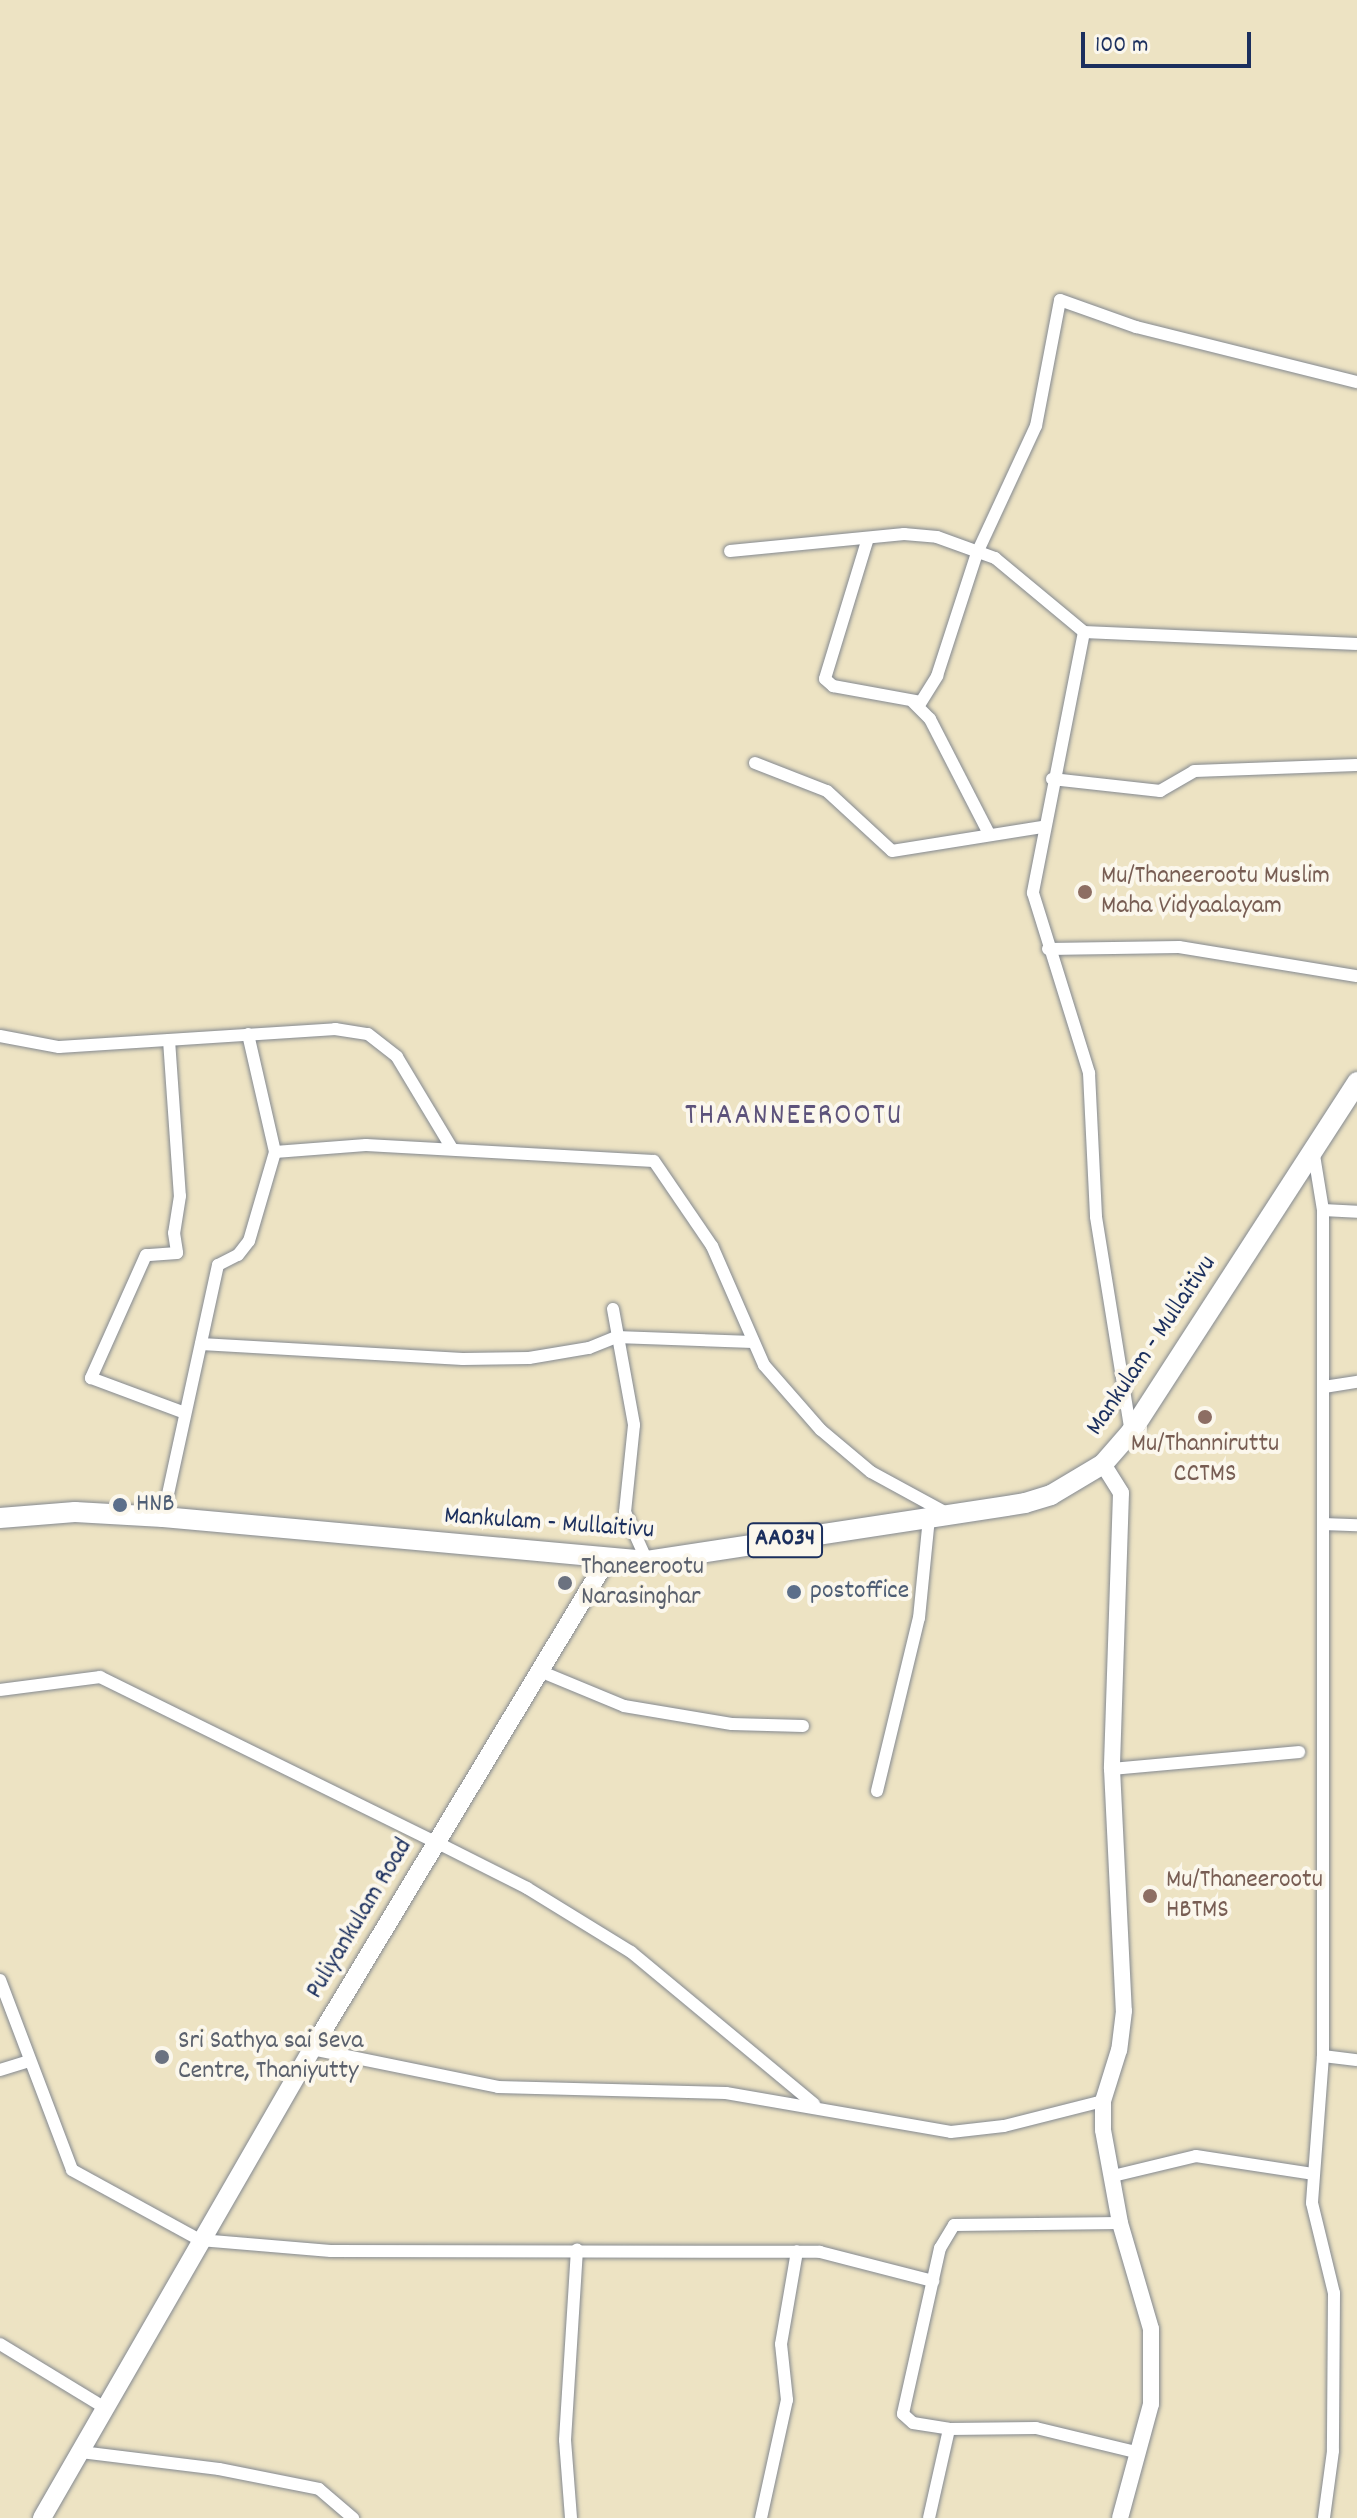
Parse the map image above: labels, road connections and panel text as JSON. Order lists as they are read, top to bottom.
{
  "streets": {
    "highway": ["Mankulam - Mullaitivu", "AA034"],
    "main road": ["Puliyankulam Road"]
  },
  "crossings": [
    ["Mankulam - Mullaitivu", "Puliyankulam Road"]
  ],
  "districts": ["THAANNEEROOTU"],
  "places": [
    "Mu/Thaneerootu Muslim Maha Vidyaalayam",
    "Mu/Thanniruttu CCTMS",
    "HNB",
    "Thaneerootu Narasinghar",
    "postoffice",
    "Mu/Thaneerootu HBTMS",
    "Sri Sathya sai Seva Centre, Thaniyutty"
  ],
  "scale_bar": "100 m"
}
